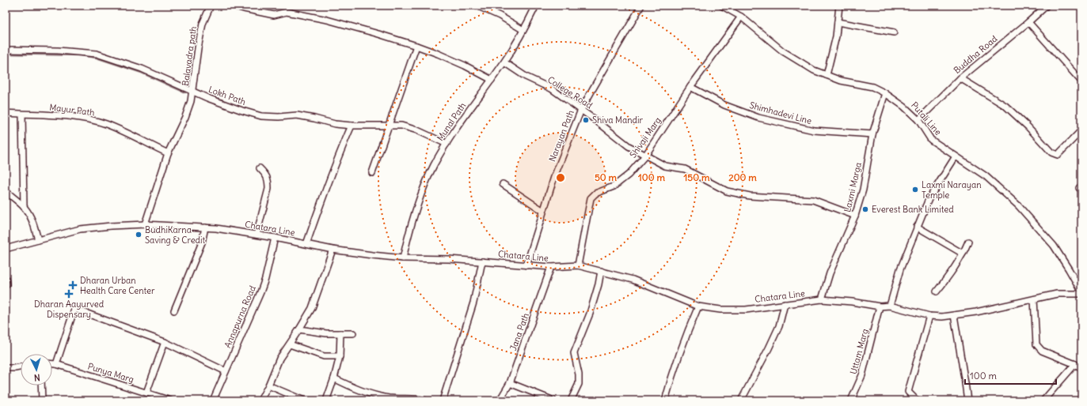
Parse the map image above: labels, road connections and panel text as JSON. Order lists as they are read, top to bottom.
{
  "streets": {
    "street": [
      "Buddha Road",
      "Balavadra path",
      "College Road",
      "Lokh Path",
      "Mayur Path",
      "Shimhadevi Line",
      "Putali Line",
      "Munal Path",
      "Narayan Path",
      "Shivaji Marg",
      "Laxmi Marga",
      "Chatara Line",
      "Annapurna Road",
      "Jana Path",
      "Uttam Marg",
      "Punya Marg"
    ]
  },
  "crossings": [
    ["Buddha Road", "Putali Line"],
    ["Balavadra path", "Lokh Path"],
    ["Balavadra path", "Mayur Path"],
    ["Balavadra path", "Chatara Line"],
    ["College Road", "Munal Path"],
    ["College Road", "Narayan Path"],
    ["College Road", "Shivaji Marg"],
    ["College Road", "Laxmi Marga"],
    ["Lokh Path", "Munal Path"],
    ["Shimhadevi Line", "Shivaji Marg"],
    ["Shimhadevi Line", "Laxmi Marga"],
    ["Putali Line", "Shivaji Marg"],
    ["Putali Line", "Laxmi Marga"],
    ["Munal Path", "Chatara Line"],
    ["Narayan Path", "Chatara Line"],
    ["Shivaji Marg", "Chatara Line"],
    ["Laxmi Marga", "Chatara Line"],
    ["Chatara Line", "Annapurna Road"],
    ["Chatara Line", "Jana Path"],
    ["Chatara Line", "Uttam Marg"]
  ],
  "places": {
    "other": [
      "Shiva Mandir",
      "Laxmi Narayan Temple",
      "Everest Bank Limited",
      "BudhiKarna Saving & Credit"
    ],
    "health": ["Dharan Urban Health Care Center", "Dharan Aayurved Dispensary"]
  },
  "scale_bar": "100 m",
  "north": "bottom",
  "rings": [
    "50 m",
    "100 m",
    "150 m",
    "200 m"
  ]
}
